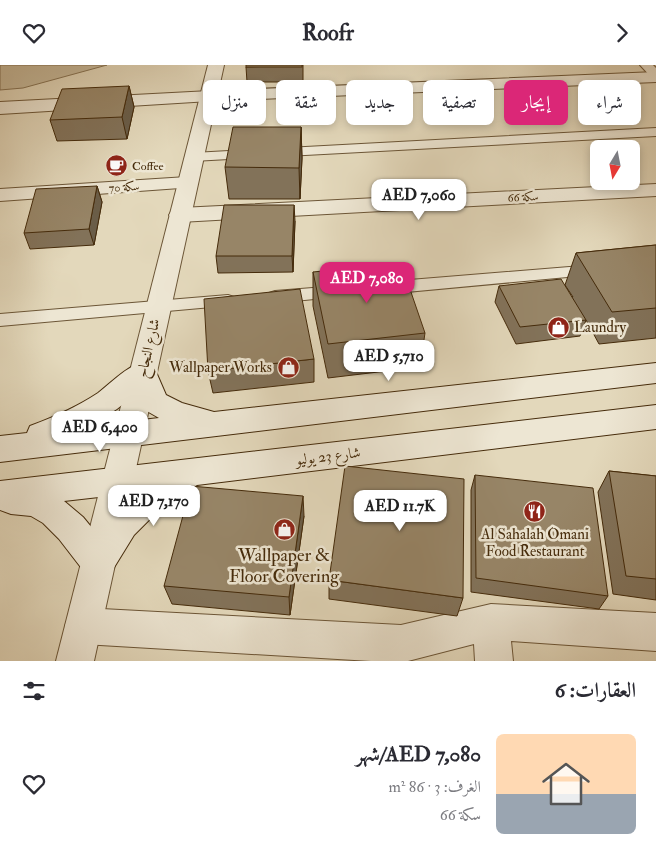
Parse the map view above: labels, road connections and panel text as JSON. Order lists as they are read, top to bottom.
{
  "streets": {
    "street": [
      "سكة 70",
      "سكة 66",
      "شارع النجاح",
      "شارع 23 يوليو"
    ]
  },
  "crossings": [
    ["سكة 70", "شارع النجاح"],
    ["سكة 66", "شارع النجاح"],
    ["شارع النجاح", "شارع 23 يوليو"]
  ],
  "places": {
    "cafe": ["Coffee"],
    "shop": ["Laundry", "Wallpaper Works", "Wallpaper & Floor Covering"],
    "restaurant": ["Al Sahalah Omani Food Restaurant"]
  },
  "north": "bottom",
  "page": {
    "header": "Roofr",
    "chip": [
      "شراء",
      "إيجار",
      "تصفية",
      "جديد",
      "شقة",
      "منزل"
    ],
    "price": [
      "AED 7,060",
      "AED 7,080",
      "AED 5,710",
      "AED 6,400",
      "AED 7,170",
      "AED 11.7K"
    ],
    "heading": "العقارات: 6",
    "list": [
      {
        "name": "AED 7,080/شهر",
        "note": "الغرف: 3 · 86 m² · سكة 66"
      }
    ]
  }
}
